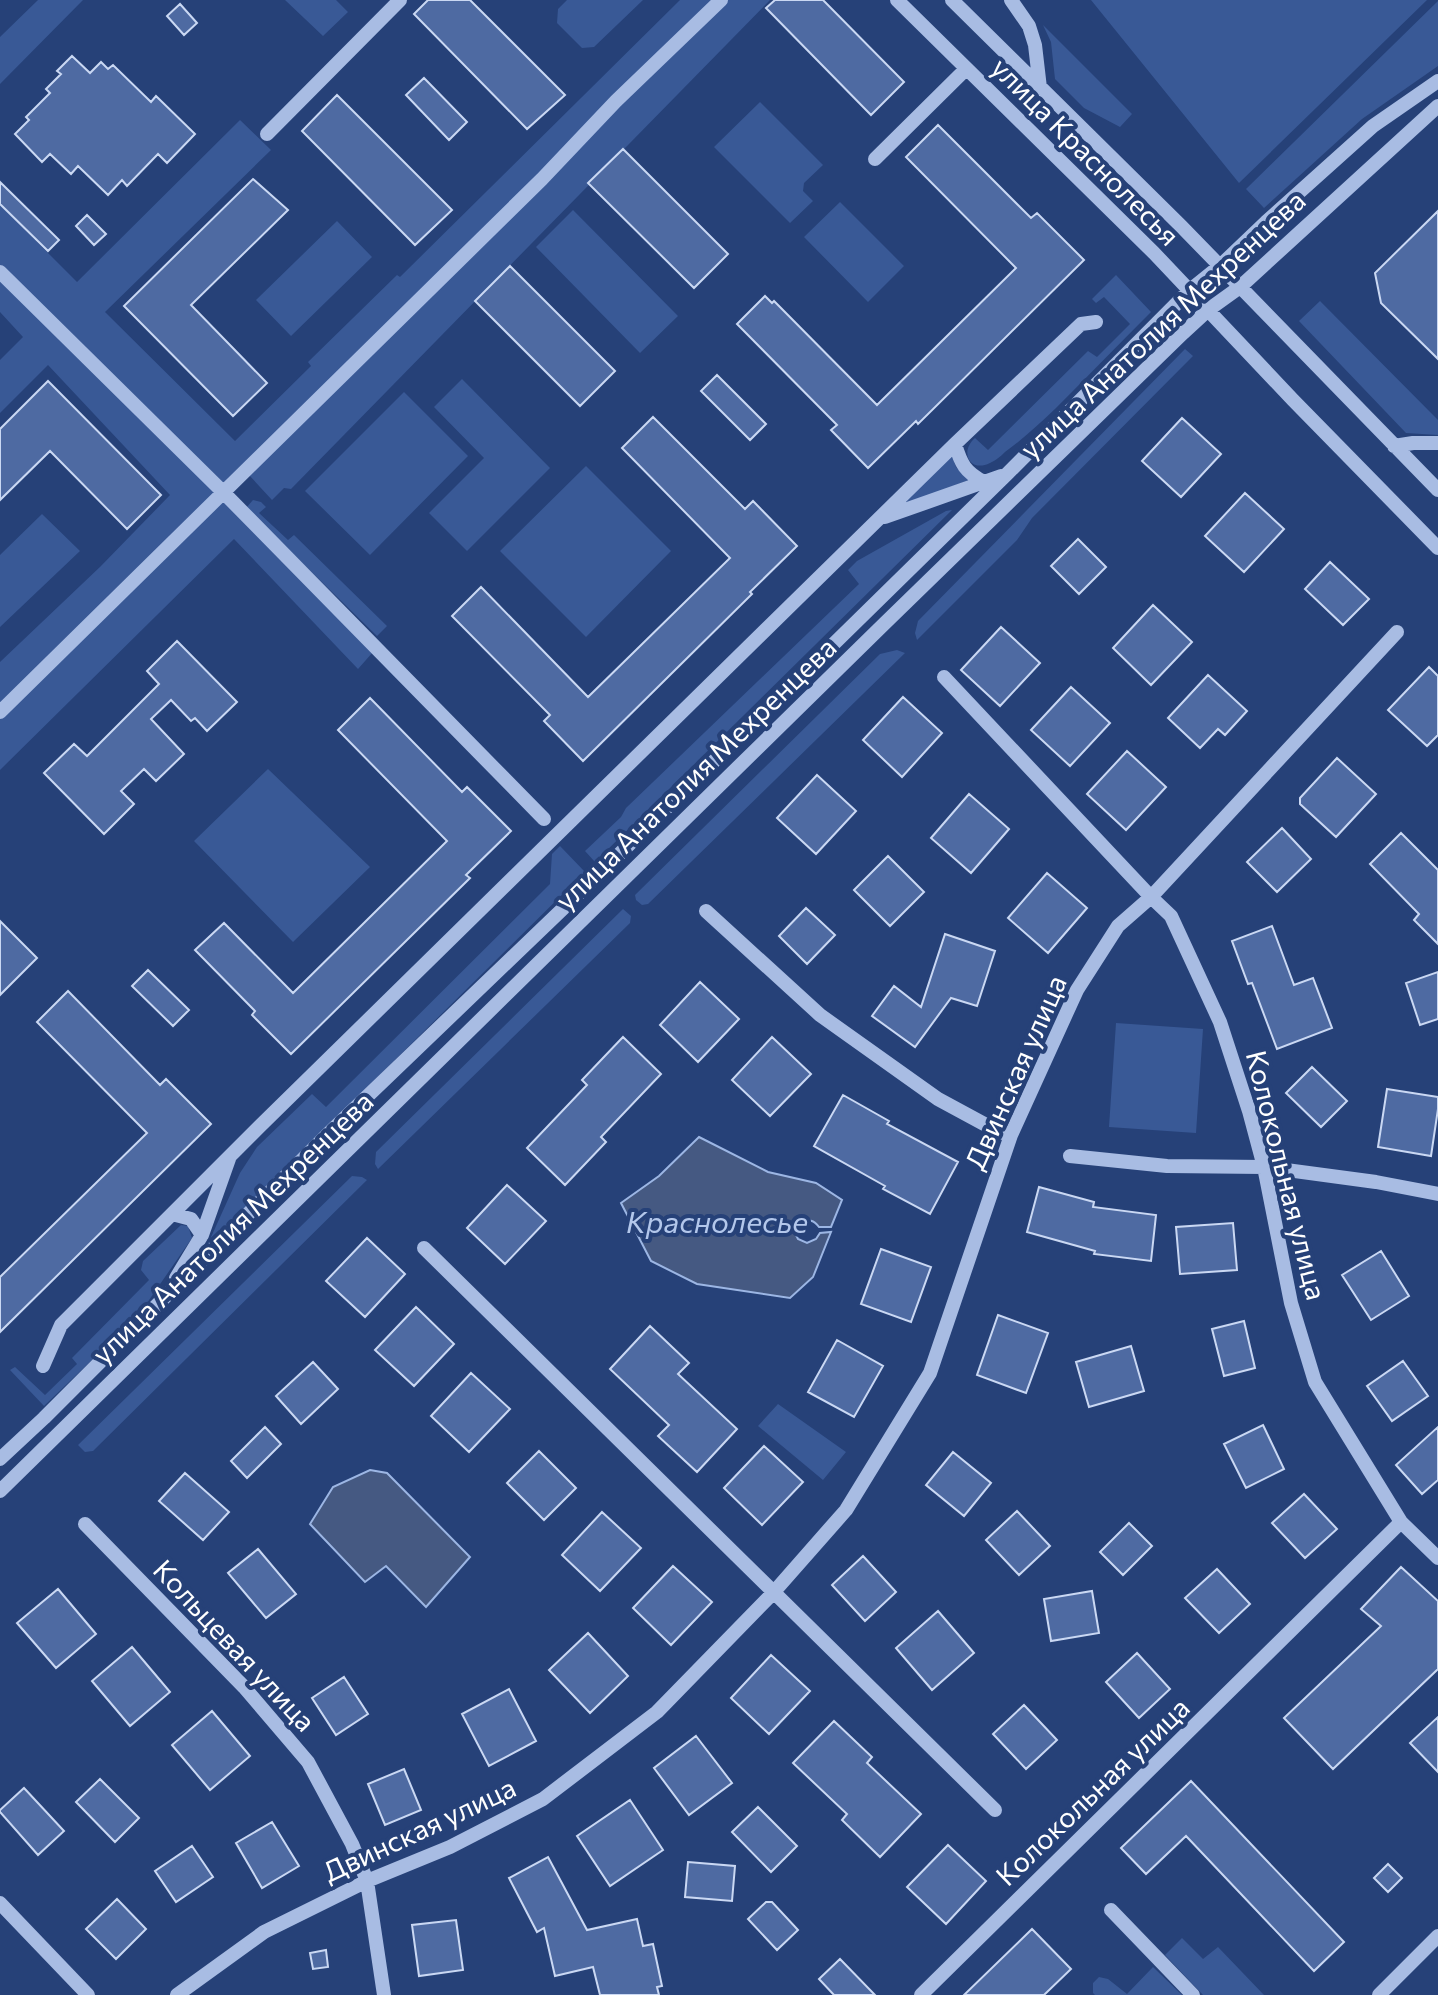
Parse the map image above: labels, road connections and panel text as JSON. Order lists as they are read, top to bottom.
{
  "streets": {
    "street": [
      "улица Краснолесья",
      "улица Анатолия Мехренцева",
      "Двинская улица",
      "Колокольная улица",
      "Кольцевая улица"
    ]
  },
  "crossings": [
    ["улица Краснолесья", "улица Анатолия Мехренцева"],
    ["Двинская улица", "Колокольная улица"],
    ["Двинская улица", "Кольцевая улица"]
  ],
  "water": ["Краснолесье"]
}
